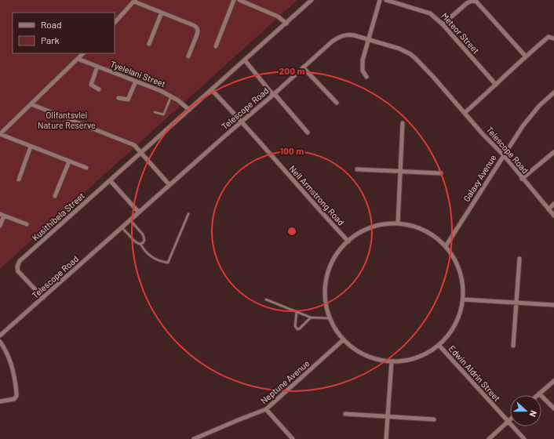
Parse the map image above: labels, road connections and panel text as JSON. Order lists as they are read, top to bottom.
{
  "streets": {
    "street": [
      "Meteor Street",
      "Tyelelani Street",
      "Telescope Road",
      "Galaxy Avenue",
      "Neil Armstrong Road",
      "Kusithibela Street",
      "Edwin Aldrin Street",
      "Neptune Avenue"
    ]
  },
  "crossings": [
    ["Telescope Road", "Galaxy Avenue"],
    ["Telescope Road", "Neil Armstrong Road"],
    ["Telescope Road", "Kusithibela Street"]
  ],
  "parks": ["Olifantsvlei Nature Reserve"],
  "legend": ["Road", "Park"],
  "north": "right",
  "rings": ["200 m", "100 m"]
}
